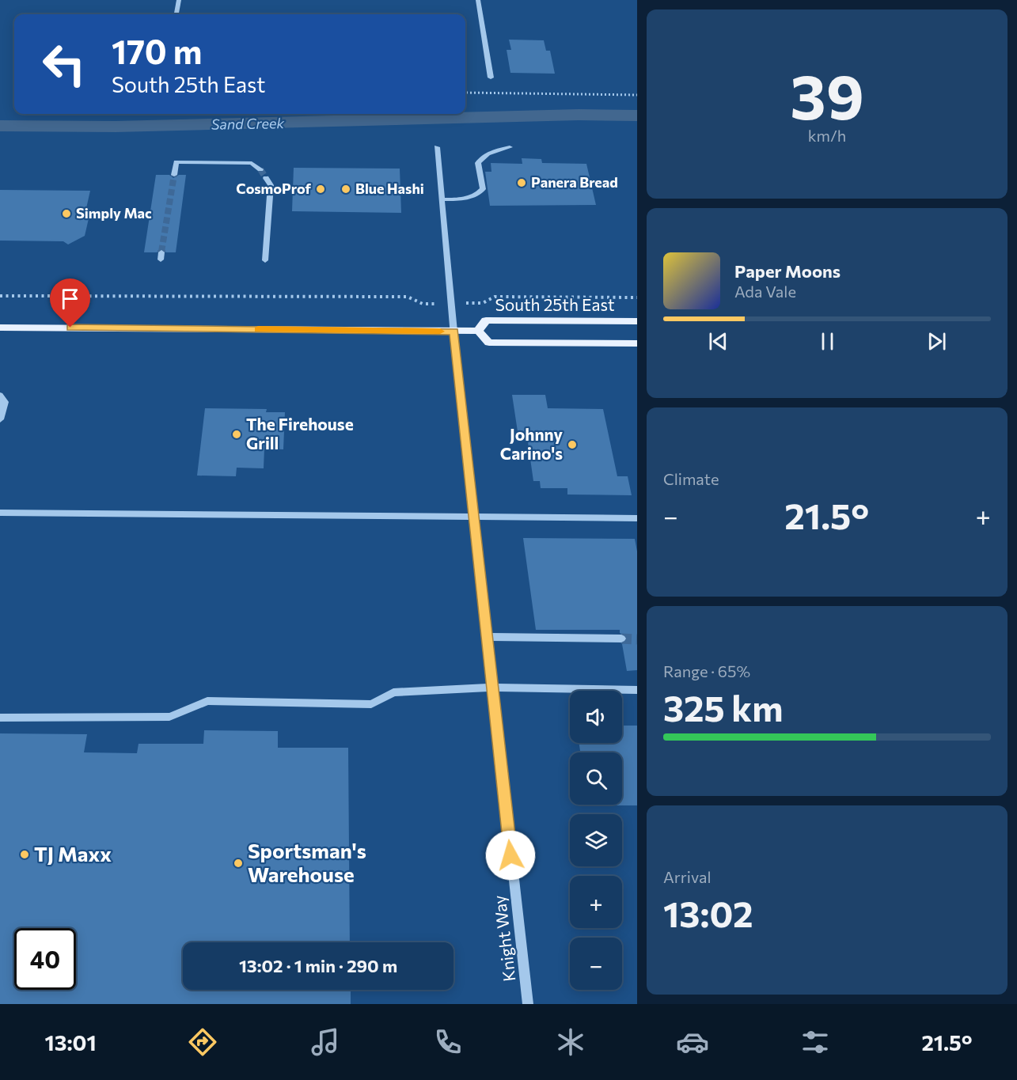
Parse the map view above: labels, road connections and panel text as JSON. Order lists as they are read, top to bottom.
{
  "streets": {
    "main road": ["South 25th East"],
    "street": ["Knight Way"]
  },
  "crossings": [
    ["South 25th East", "Knight Way"]
  ],
  "water": ["Sand Creek"],
  "places": [
    "Panera Bread",
    "CosmoProf",
    "Blue Hashi",
    "Simply Mac",
    "The Firehouse Grill",
    "Johnny Carino's",
    "TJ Maxx",
    "Sportsman's Warehouse"
  ],
  "page": {
    "tile": [
      ["39", "km/h"],
      "Climate",
      ["Range · 65%", "325 km"],
      ["Arrival", "13:02"]
    ],
    "turn": ["170 m", "South 25th East"],
    "song": ["Paper Moons", "Ada Vale"],
    "heat": ["−", "21.5°", "+"],
    "map_buttons": ["+", "−"],
    "limit": "40",
    "trip": "13:02 · 1 min · 290 m",
    "tabs": ["13:01", "21.5°"]
  }
}
